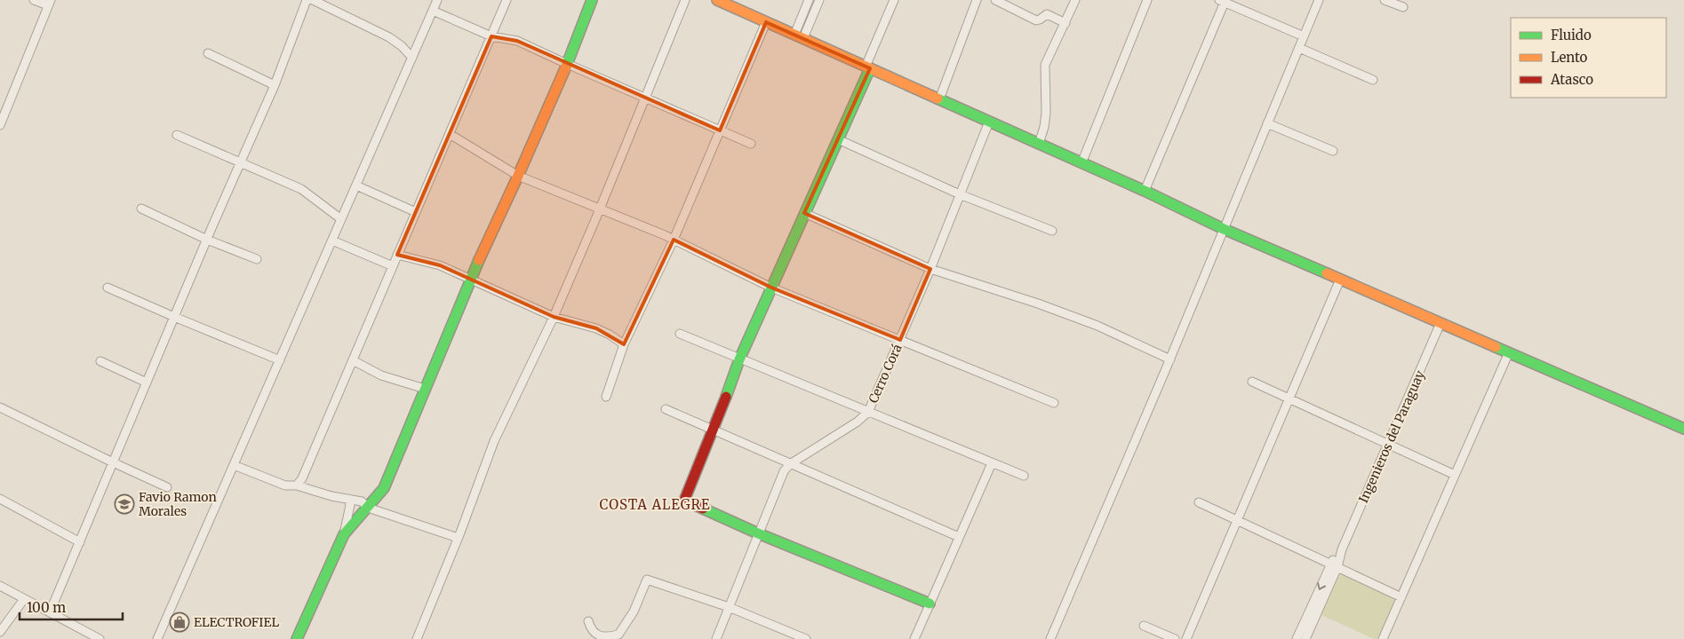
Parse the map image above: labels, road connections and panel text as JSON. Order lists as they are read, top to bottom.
{
  "streets": {
    "street": ["Cerro Corá", "Ingenieros del Paraguay"]
  },
  "districts": ["COSTA ALEGRE"],
  "places": {
    "school or university": ["Favio Ramon Morales"],
    "shop": ["ELECTROFIEL"]
  },
  "legend": ["Fluido", "Lento", "Atasco"],
  "scale_bar": "100 m"
}
